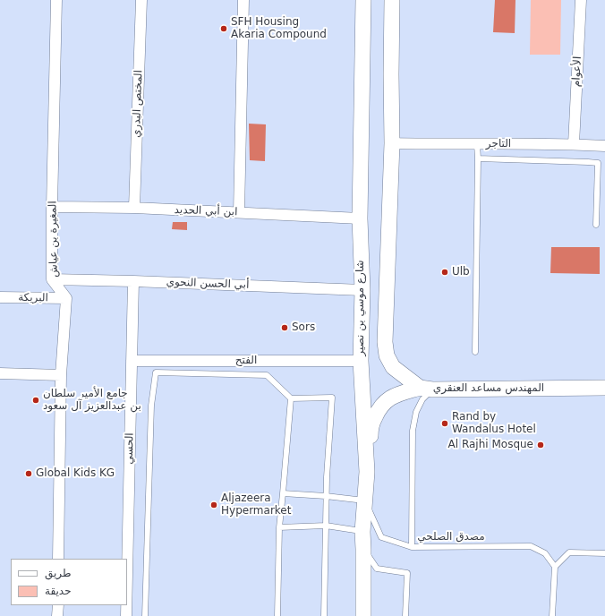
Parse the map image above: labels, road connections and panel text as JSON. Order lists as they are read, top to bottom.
{
  "streets": {
    "street": [
      "الأعوام",
      "المختص البدري",
      "التاجر",
      "ابن أبي الحديد",
      "المغيرة بن عياش",
      "أبي الحسن النحوي",
      "البريكة",
      "شارع موسي بن نصير",
      "الفتح",
      "المهندس مساعد العنقري",
      "الحسي"
    ],
    "lane": ["مصدق الصلحي"]
  },
  "crossings": [
    ["الأعوام", "التاجر"],
    ["المختص البدري", "ابن أبي الحديد"],
    ["التاجر", "المهندس مساعد العنقري"],
    ["ابن أبي الحديد", "المغيرة بن عياش"],
    ["ابن أبي الحديد", "شارع موسي بن نصير"],
    ["المغيرة بن عياش", "أبي الحسن النحوي"],
    ["المغيرة بن عياش", "البريكة"],
    ["أبي الحسن النحوي", "شارع موسي بن نصير"],
    ["أبي الحسن النحوي", "الحسي"],
    ["شارع موسي بن نصير", "الفتح"],
    ["شارع موسي بن نصير", "مصدق الصلحي"],
    ["الفتح", "الحسي"]
  ],
  "places": [
    "SFH Housing Akaria Compound",
    "Ulb",
    "Sors",
    "جامع الأمير سلطان بن عبدالعزيز آل سعود",
    "Rand by Wandalus Hotel",
    "Al Rajhi Mosque",
    "Global Kids KG",
    "Aljazeera Hypermarket"
  ],
  "legend": ["طريق", "حديقة"]
}
